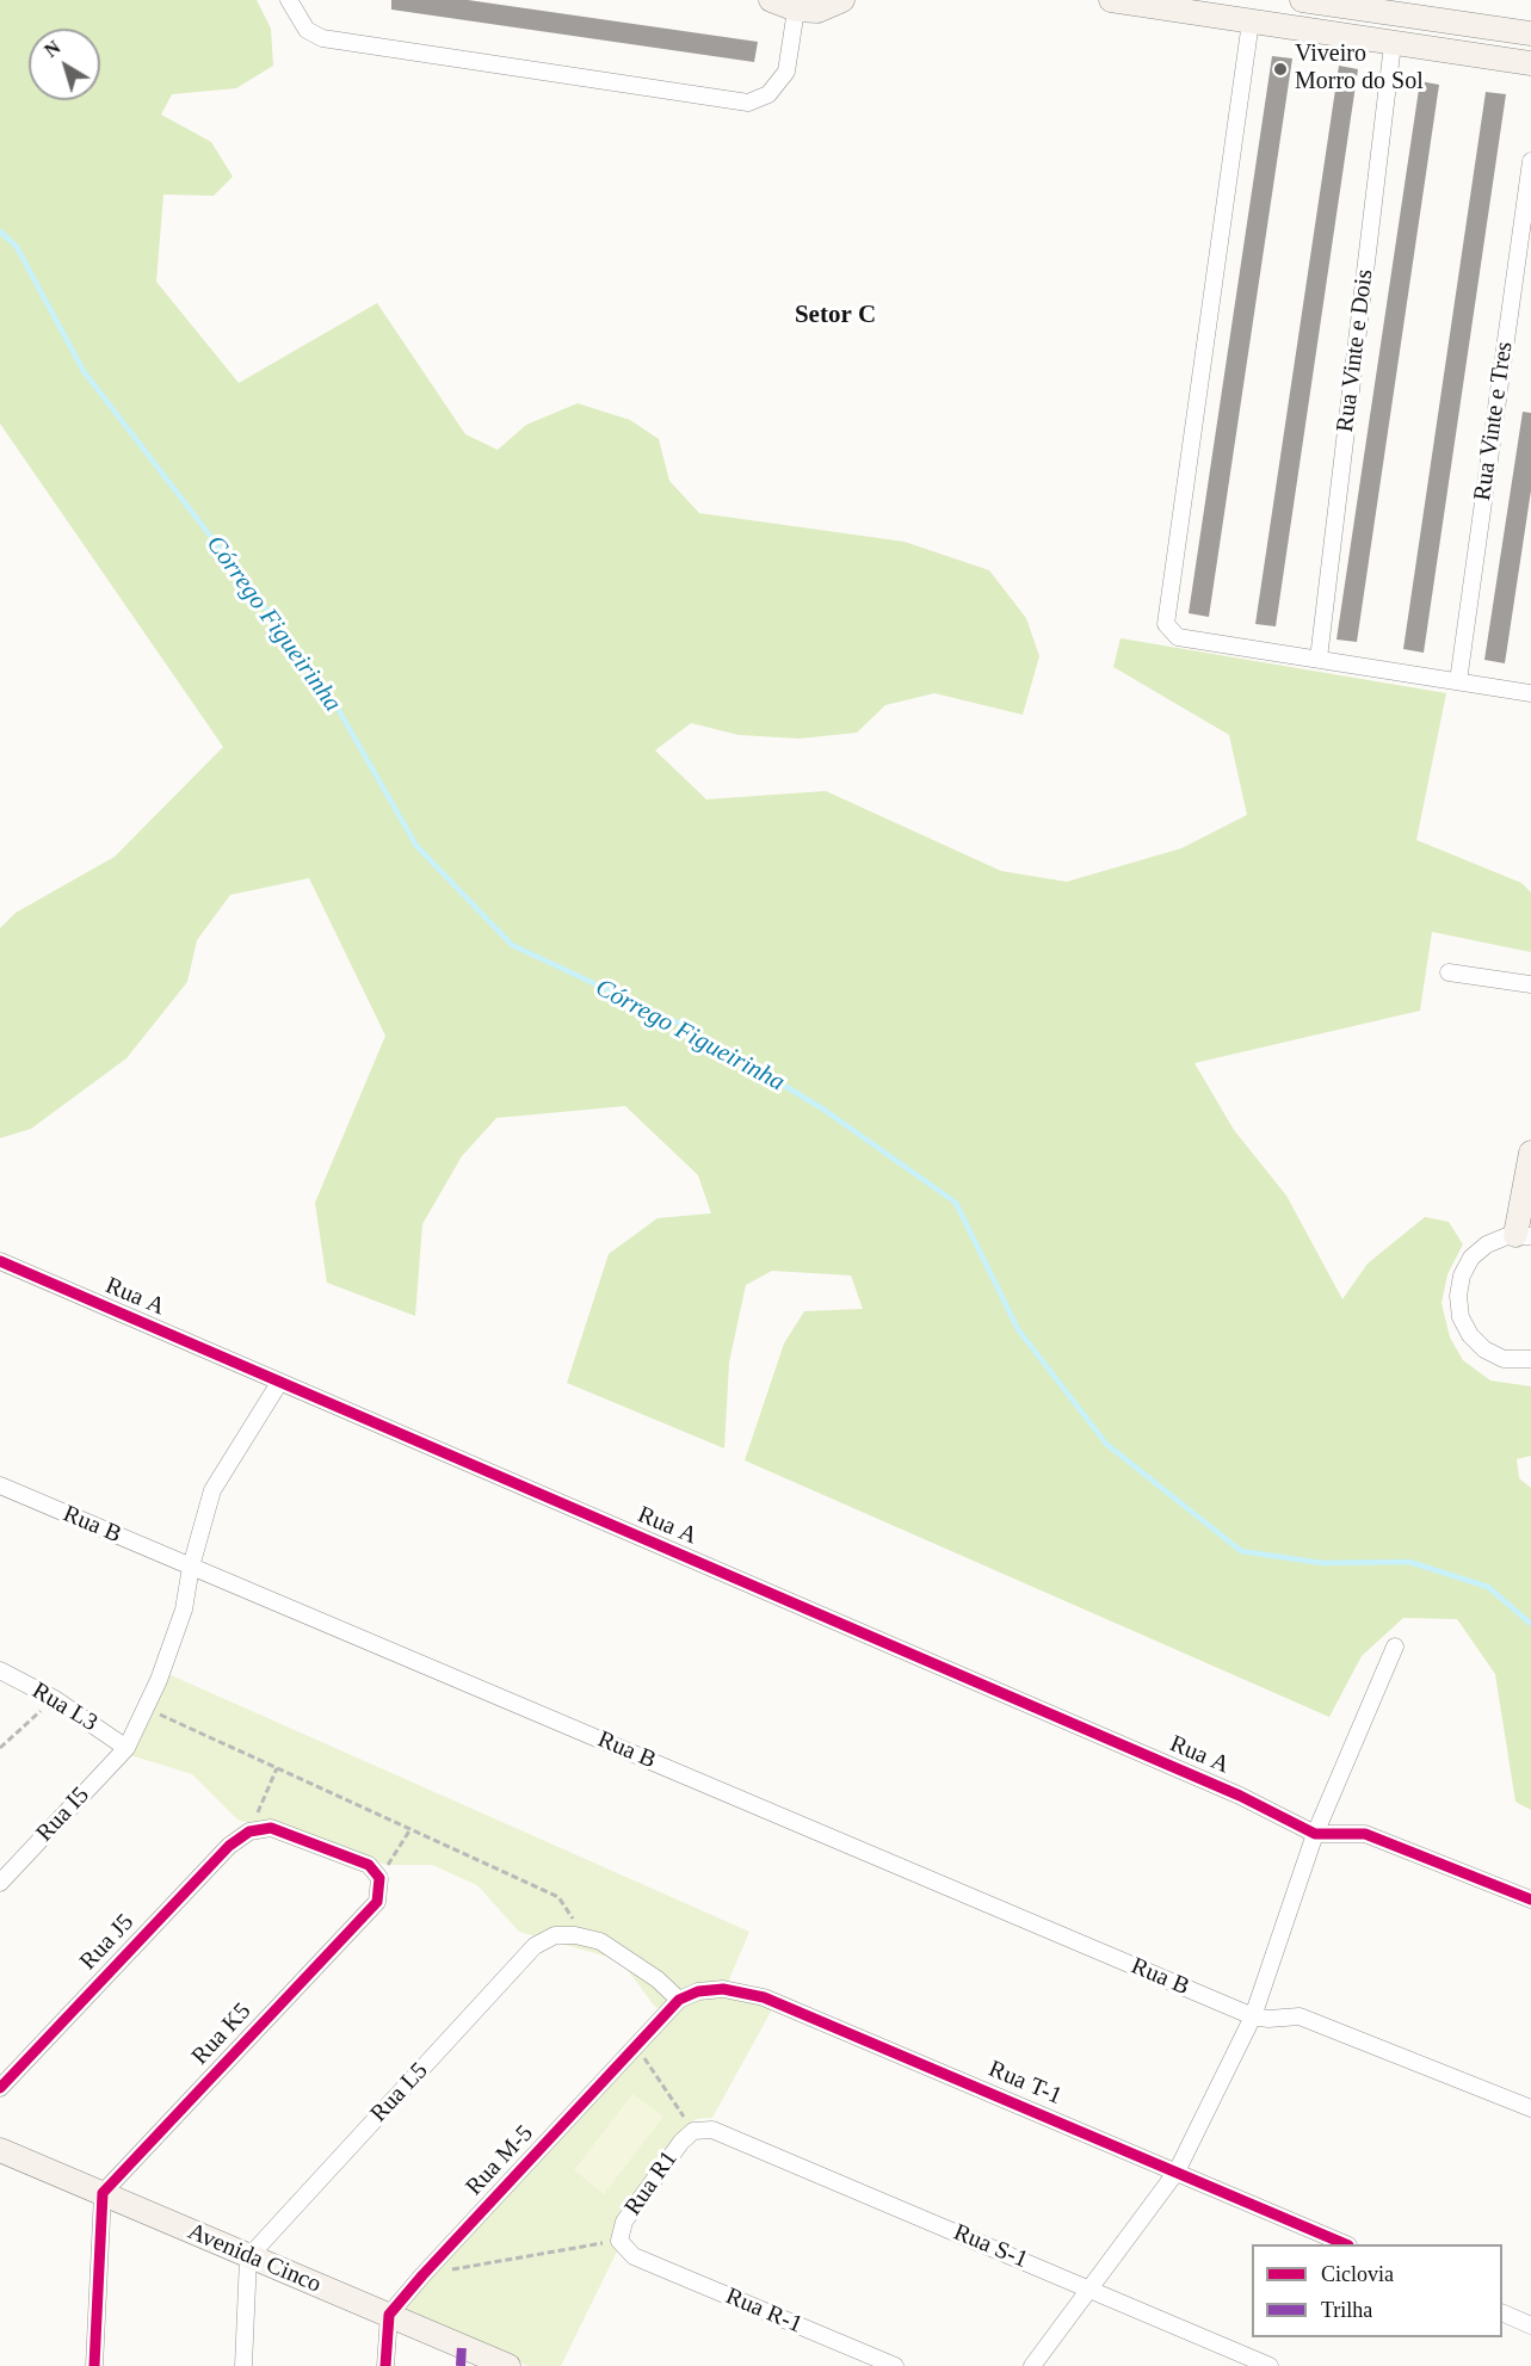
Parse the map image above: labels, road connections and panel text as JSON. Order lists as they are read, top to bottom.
{
  "streets": {
    "street": [
      "Rua Vinte e Dois",
      "Rua Vinte e Tres",
      "Rua A",
      "Rua B",
      "Rua L3",
      "Rua I5",
      "Rua J5",
      "Rua K5",
      "Rua T-1",
      "Rua L5",
      "Rua M-5",
      "Rua R1",
      "Rua S-1",
      "Avenida Cinco",
      "Rua R-1"
    ]
  },
  "crossings": [
    ["Rua A", "Rua I5"],
    ["Rua B", "Rua I5"],
    ["Rua L3", "Rua I5"],
    ["Rua K5", "Avenida Cinco"],
    ["Rua T-1", "Rua M-5"],
    ["Rua L5", "Avenida Cinco"],
    ["Rua M-5", "Avenida Cinco"],
    ["Rua R1", "Rua S-1"],
    ["Rua R1", "Rua R-1"]
  ],
  "districts": ["Setor C"],
  "water": ["Córrego Figueirinha"],
  "places": ["Viveiro Morro do Sol"],
  "legend": ["Ciclovia", "Trilha"],
  "north": "top left"
}
